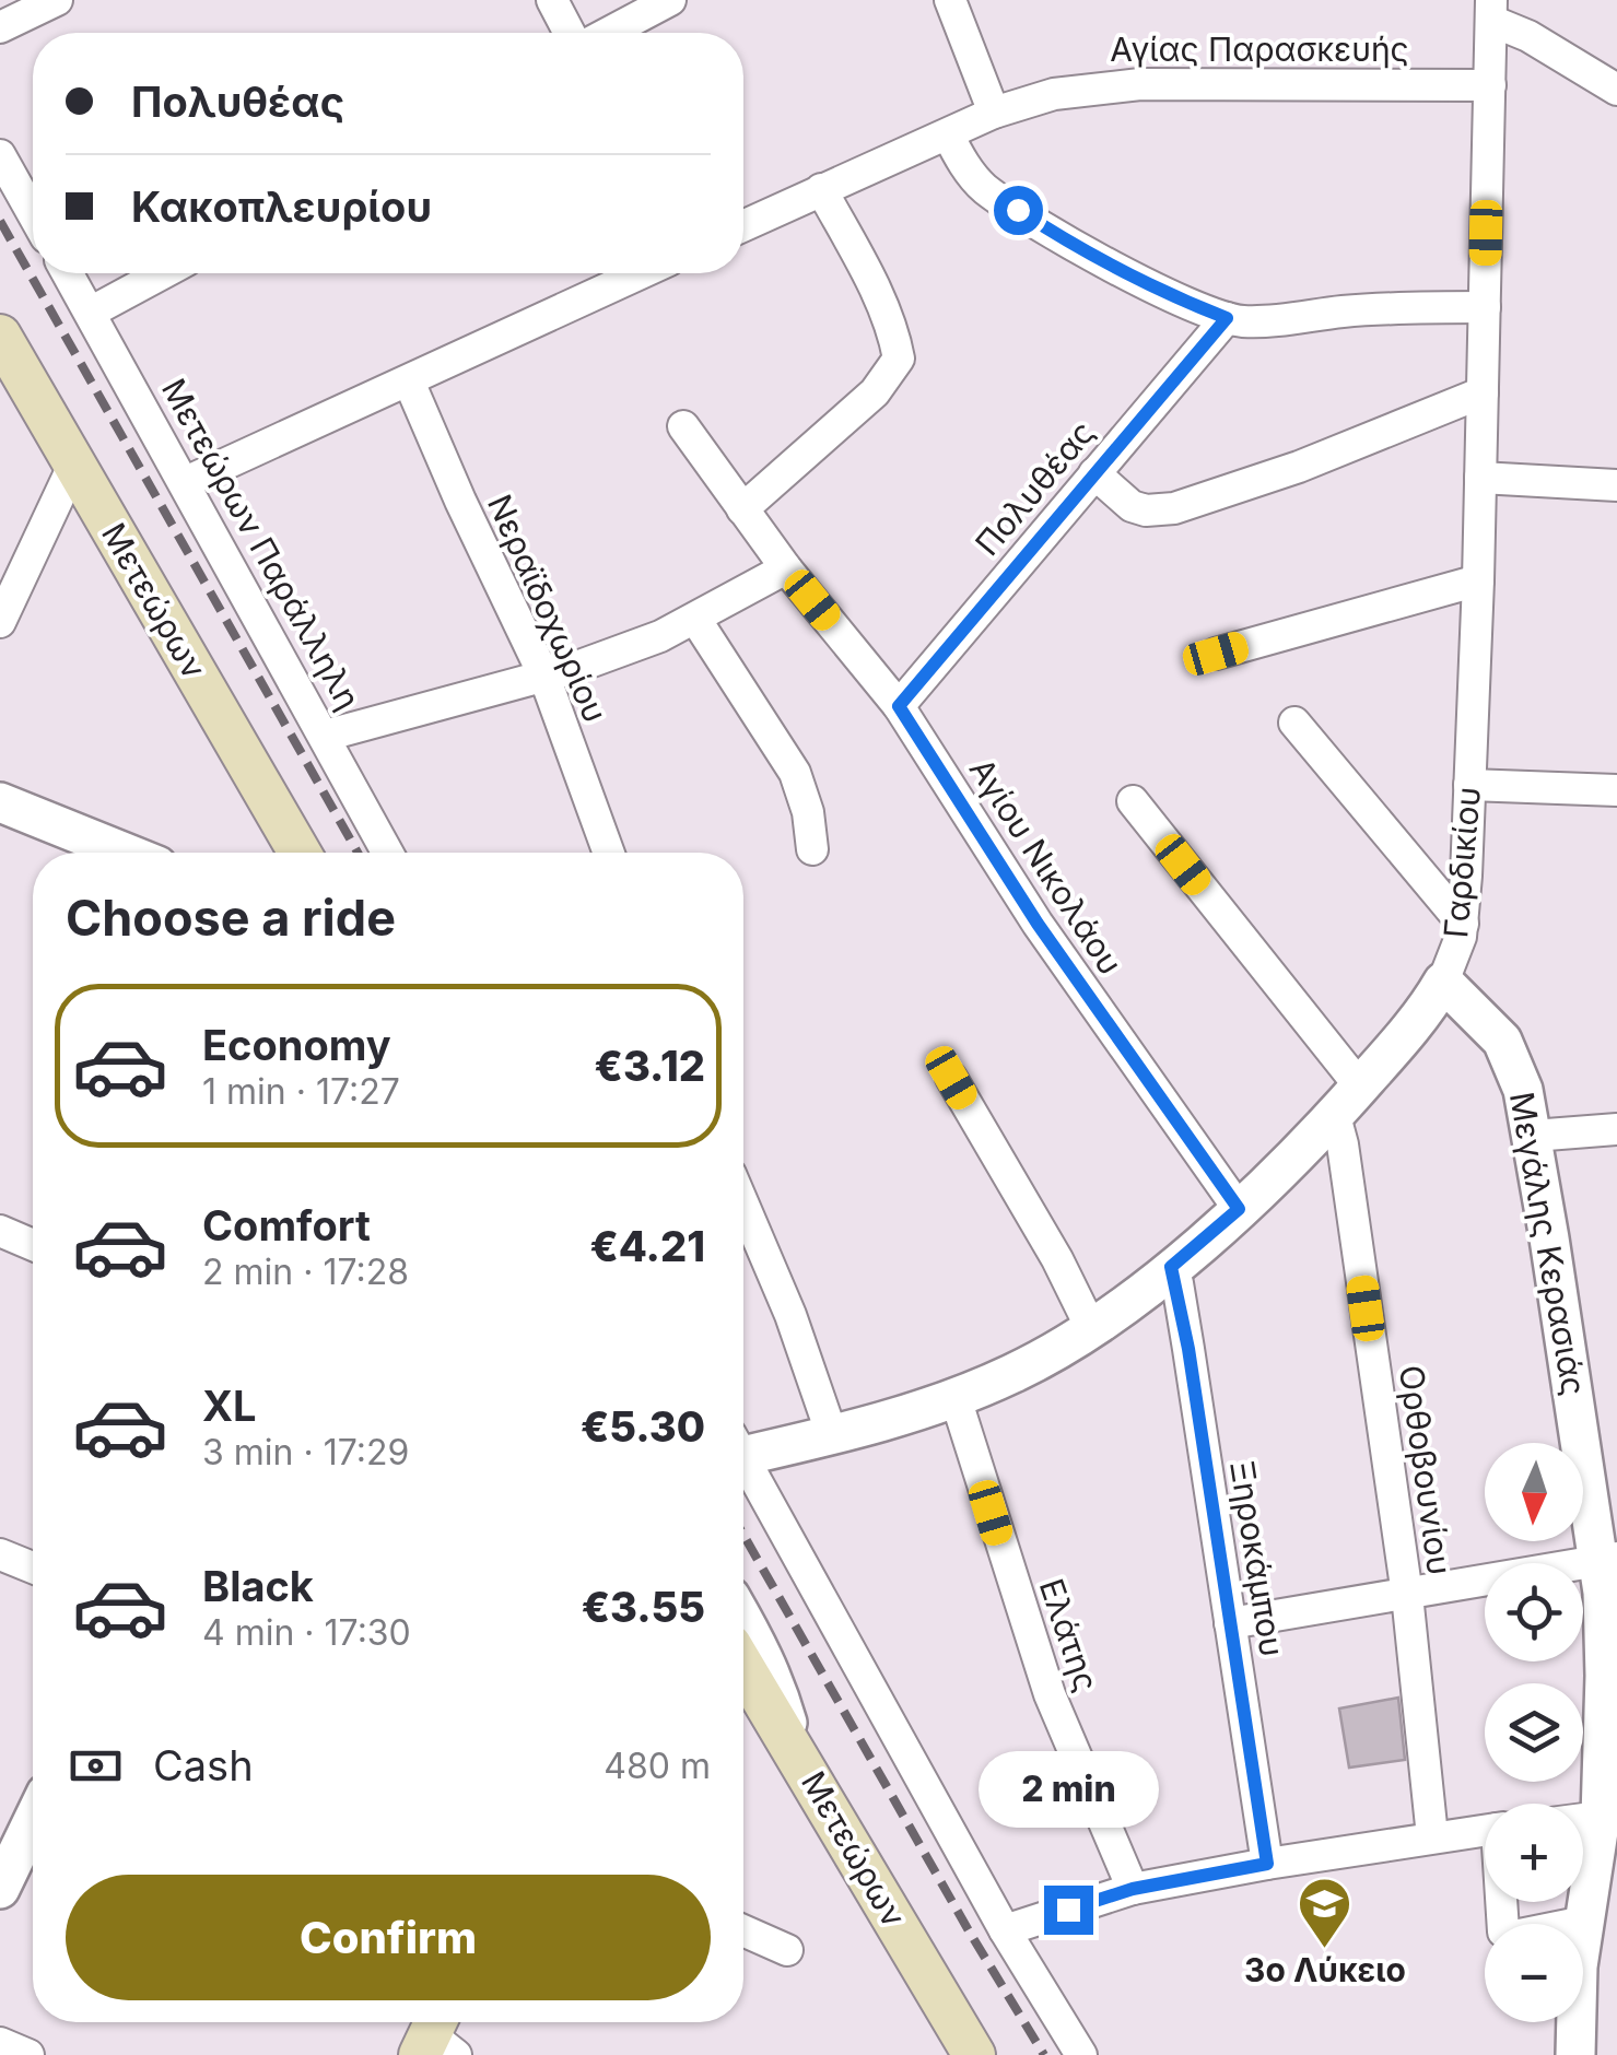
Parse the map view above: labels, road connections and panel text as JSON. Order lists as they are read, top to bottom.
{
  "streets": {
    "main road": ["Μετεώρων"],
    "street": [
      "Αγίας Παρασκευής",
      "Πολυθέας",
      "Μετεώρων Παράλληλη",
      "Νεραϊδοχωρίου",
      "Γαρδικίου",
      "Αγίου Νικολάου",
      "Μεγάλης Κερασιάς",
      "Ορθοβουνίου",
      "Ξηροκάμπου",
      "Ελάτης"
    ]
  },
  "crossings": [
    ["Αγίας Παρασκευής", "Γαρδικίου"],
    ["Πολυθέας", "Αγίου Νικολάου"],
    ["Γαρδικίου", "Αγίου Νικολάου"],
    ["Γαρδικίου", "Μεγάλης Κερασιάς"],
    ["Γαρδικίου", "Ορθοβουνίου"],
    ["Γαρδικίου", "Ξηροκάμπου"],
    ["Γαρδικίου", "Ελάτης"]
  ],
  "places": {
    "school or university": ["3ο Λύκειο"]
  },
  "north": "bottom",
  "page": {
    "banner": ["Πολυθέας", "Κακοπλευρίου"],
    "heading": "Choose a ride",
    "list": [
      {
        "name": "Economy",
        "note": "1 min · 17:27",
        "value": "€3.12"
      },
      {
        "name": "Comfort",
        "note": "2 min · 17:28",
        "value": "€4.21"
      },
      {
        "name": "XL",
        "note": "3 min · 17:29",
        "value": "€5.30"
      },
      {
        "name": "Black",
        "note": "4 min · 17:30",
        "value": "€3.55"
      }
    ],
    "map_buttons": ["+", "−"],
    "pay": ["Cash", "480 m"],
    "bubble": "2 min",
    "buttons": "Confirm"
  }
}
